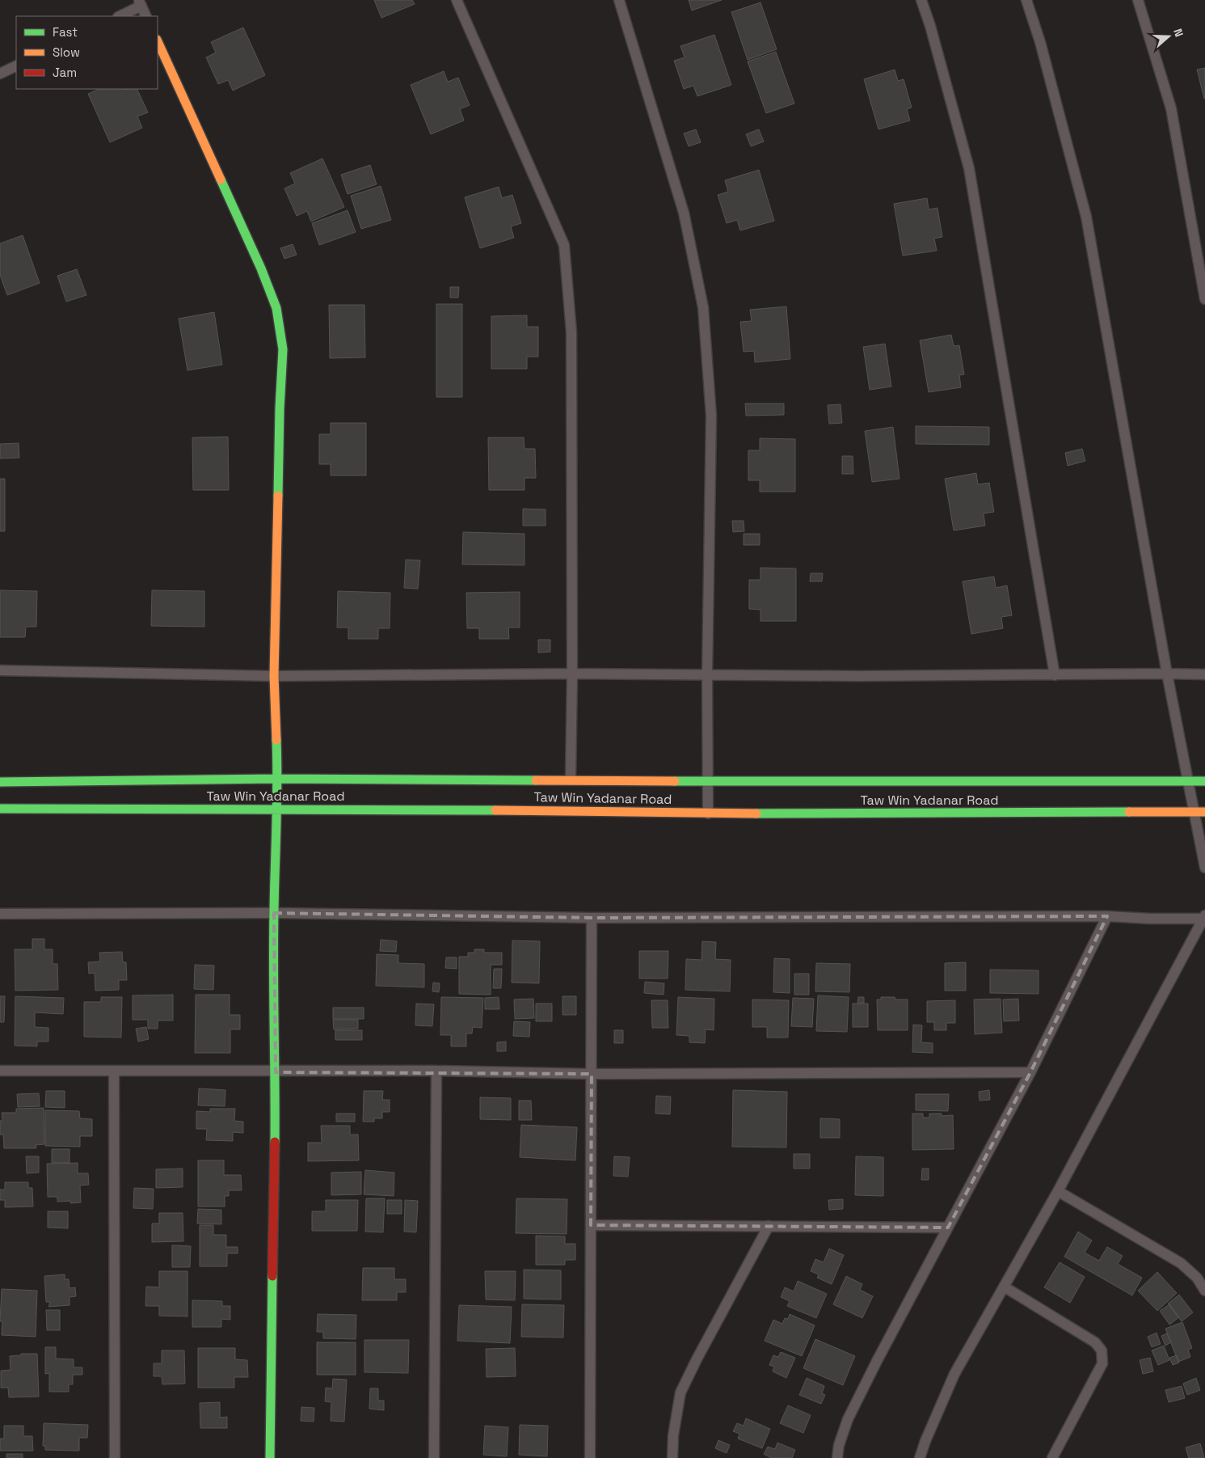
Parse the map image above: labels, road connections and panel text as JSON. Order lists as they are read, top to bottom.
{
  "streets": {
    "main road": ["Taw Win Yadanar Road"]
  },
  "legend": ["Fast", "Slow", "Jam"],
  "north": "right"
}
